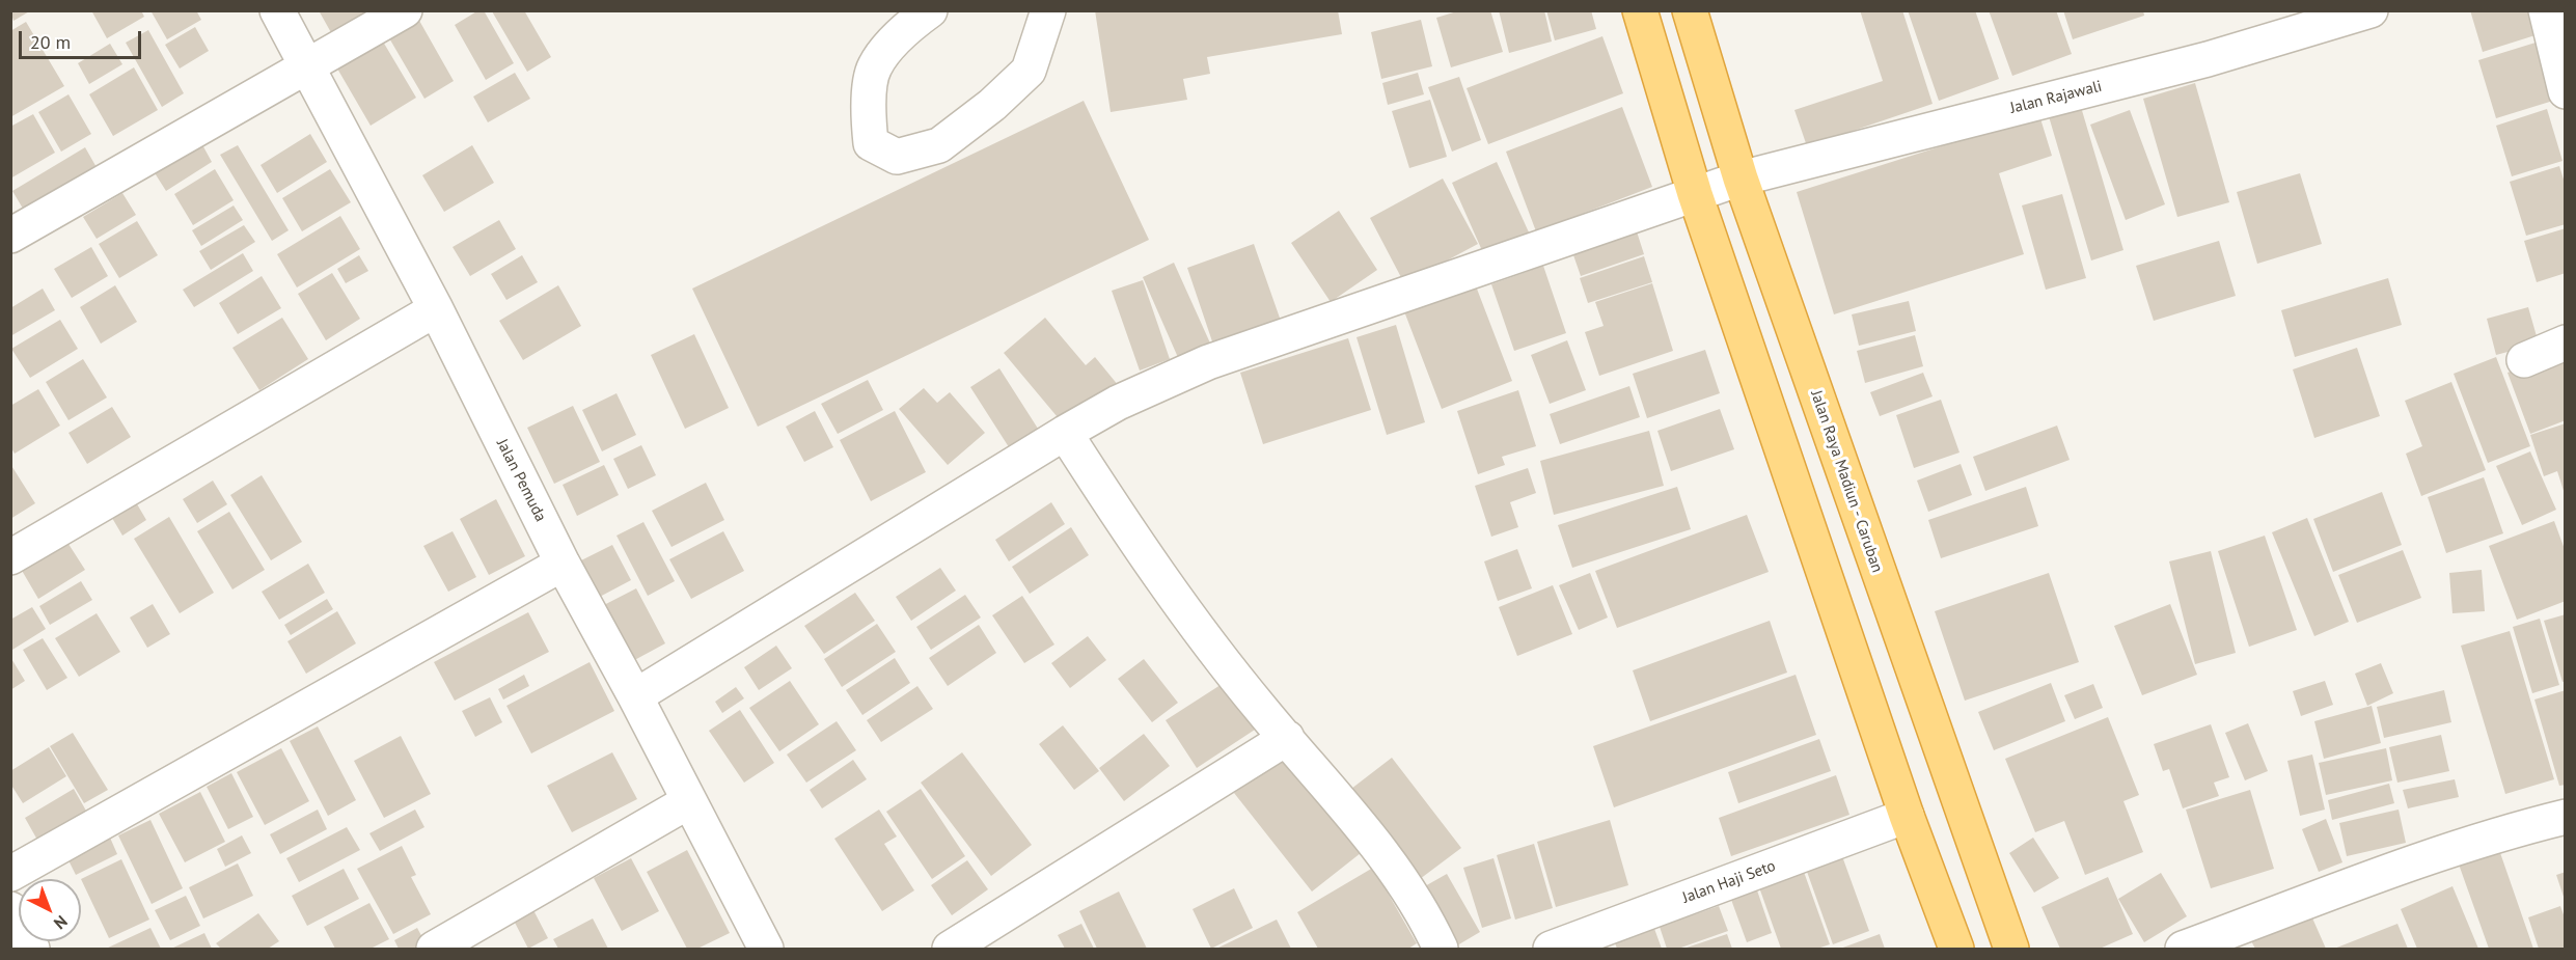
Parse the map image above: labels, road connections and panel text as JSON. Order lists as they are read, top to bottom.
{
  "streets": {
    "highway": ["Jalan Raya Madiun - Caruban"],
    "street": ["Jalan Rajawali", "Jalan Pemuda", "Jalan Haji Seto"]
  },
  "crossings": [
    ["Jalan Rajawali", "Jalan Pemuda"],
    ["Jalan Rajawali", "Jalan Raya Madiun - Caruban"]
  ],
  "scale_bar": "20 m",
  "north": "bottom right"
}
